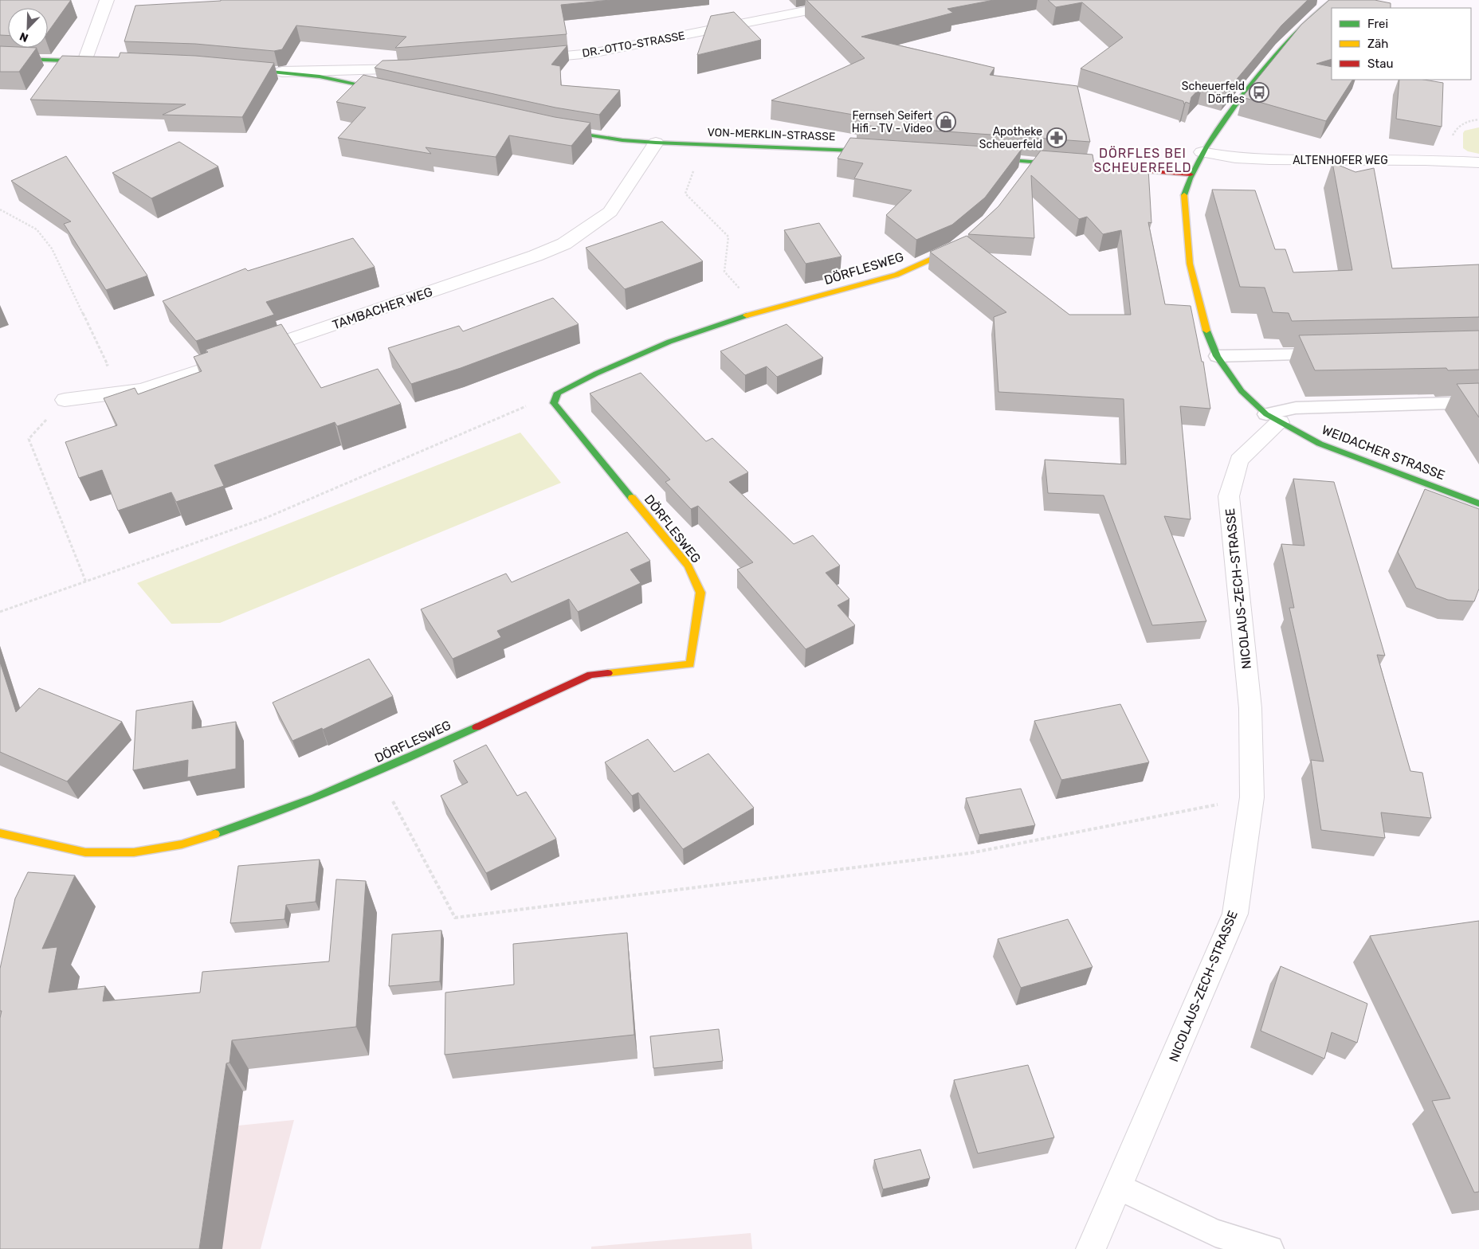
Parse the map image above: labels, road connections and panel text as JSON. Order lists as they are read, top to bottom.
{
  "streets": {
    "street": [
      "DR.-OTTO-STRASSE",
      "VON-MERKLIN-STRASSE",
      "ALTENHOFER WEG",
      "DÖRFLESWEG",
      "TAMBACHER WEG",
      "WEIDACHER STRASSE",
      "NICOLAUS-ZECH-STRASSE"
    ]
  },
  "crossings": [
    ["VON-MERKLIN-STRASSE", "TAMBACHER WEG"],
    ["WEIDACHER STRASSE", "NICOLAUS-ZECH-STRASSE"]
  ],
  "districts": ["DÖRFLES BEI SCHEUERFELD"],
  "places": {
    "bus stop": ["Scheuerfeld Dörfles"],
    "shop": ["Fernseh Seifert Hifi - TV - Video"],
    "pharmacy": ["Apotheke Scheuerfeld"]
  },
  "legend": ["Frei", "Zäh", "Stau"],
  "north": "bottom left"
}
